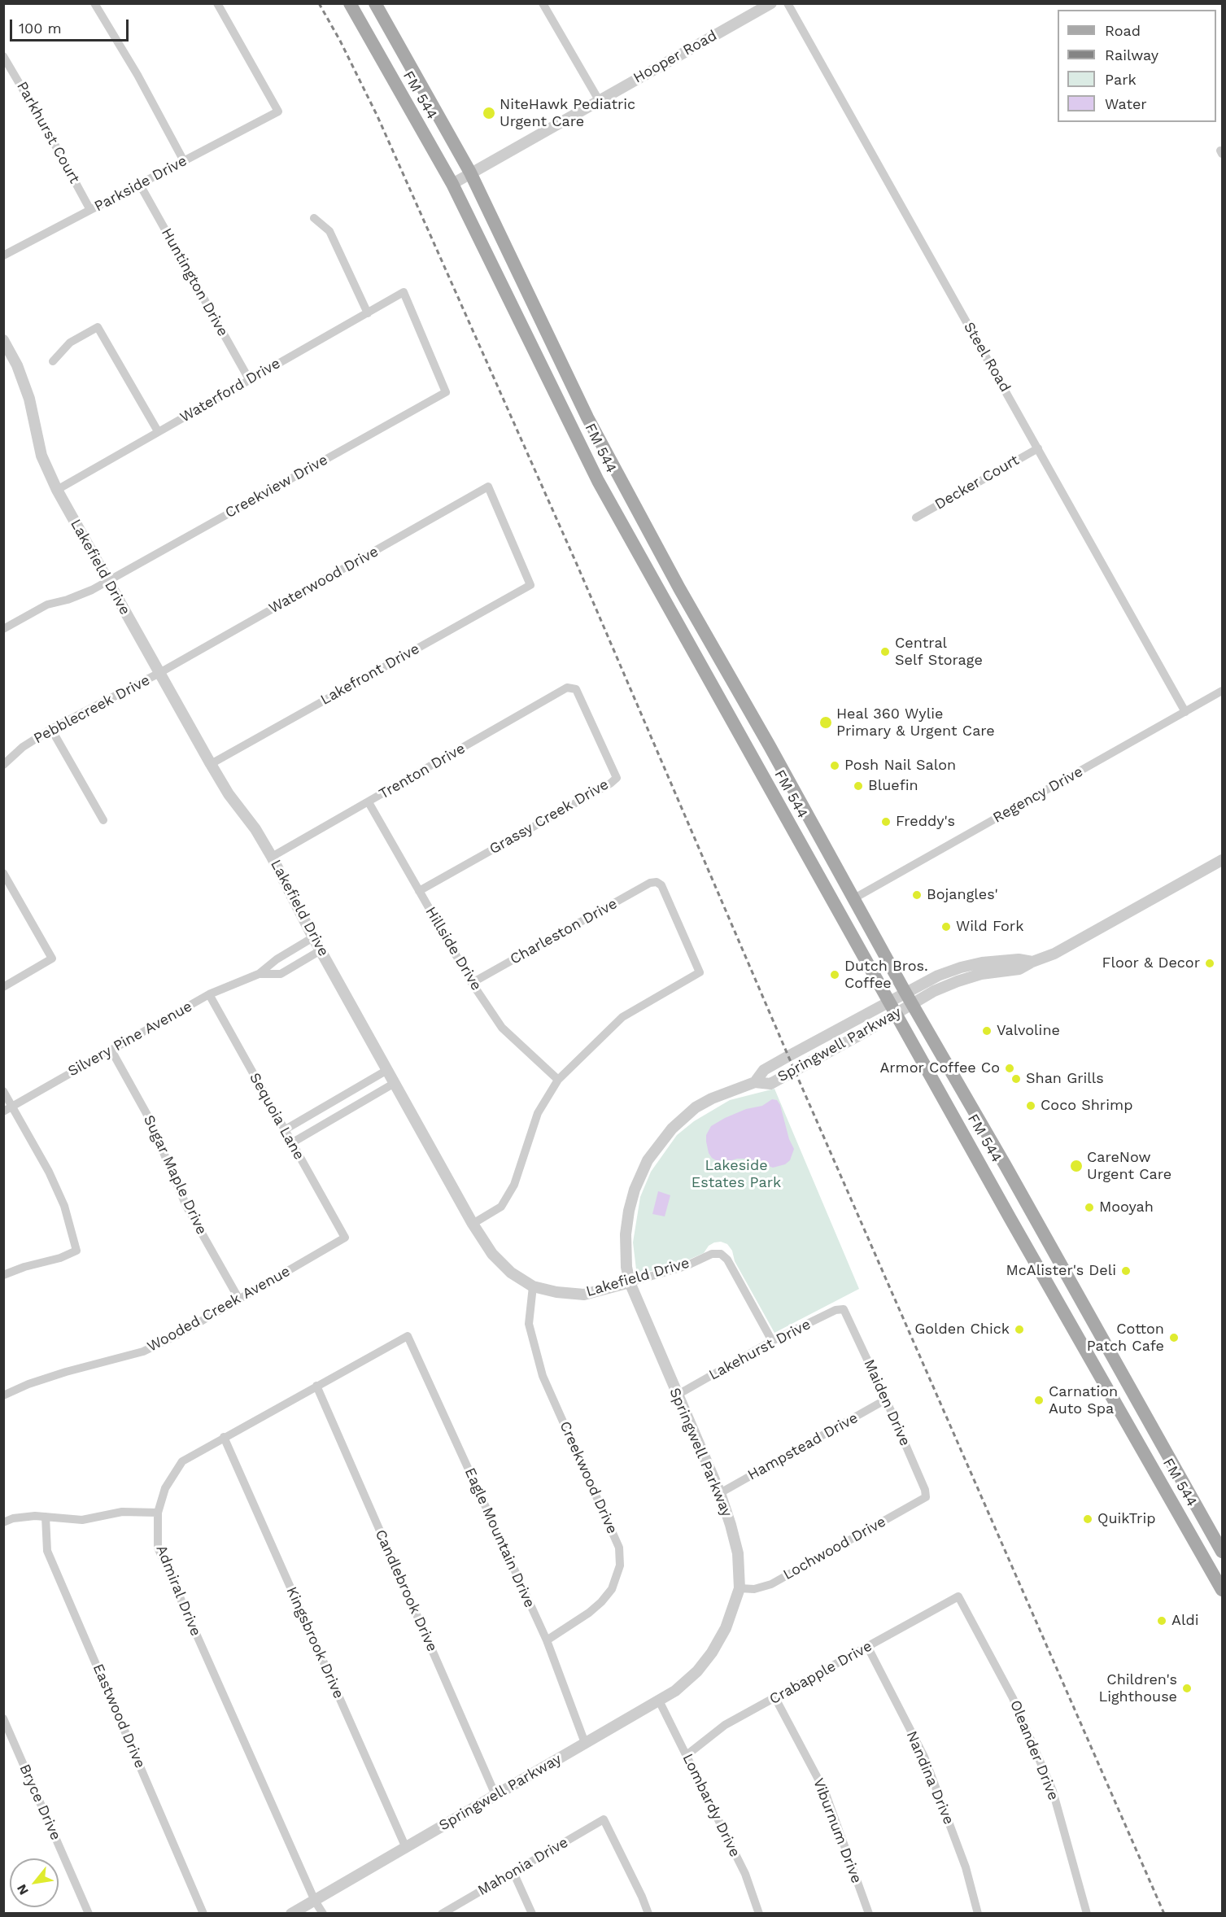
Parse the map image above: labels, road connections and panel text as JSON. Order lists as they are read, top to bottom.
{
  "streets": {
    "main road": ["FM 544"],
    "street": [
      "Hooper Road",
      "Parkhurst Court",
      "Parkside Drive",
      "Huntington Drive",
      "Steel Road",
      "Waterford Drive",
      "Decker Court",
      "Creekview Drive",
      "Lakefield Drive",
      "Waterwood Drive",
      "Lakefront Drive",
      "Pebblecreek Drive",
      "Trenton Drive",
      "Regency Drive",
      "Grassy Creek Drive",
      "Charleston Drive",
      "Hillside Drive",
      "Silvery Pine Avenue",
      "Springwell Parkway",
      "Sequoia Lane",
      "Sugar Maple Drive",
      "Wooded Creek Avenue",
      "Lakehurst Drive",
      "Maiden Drive",
      "Hampstead Drive",
      "Creekwood Drive",
      "Eagle Mountain Drive",
      "Lochwood Drive",
      "Admiral Drive",
      "Candlebrook Drive",
      "Kingsbrook Drive",
      "Crabapple Drive",
      "Eastwood Drive",
      "Oleander Drive",
      "Nandina Drive",
      "Bryce Drive",
      "Lombardy Drive",
      "Viburnum Drive",
      "Mahonia Drive"
    ]
  },
  "crossings": [
    ["Hooper Road", "FM 544"],
    ["FM 544", "Regency Drive"],
    ["FM 544", "Springwell Parkway"],
    ["Parkhurst Court", "Parkside Drive"],
    ["Parkside Drive", "Huntington Drive"],
    ["Huntington Drive", "Waterford Drive"],
    ["Steel Road", "Decker Court"],
    ["Steel Road", "Regency Drive"],
    ["Waterford Drive", "Creekview Drive"],
    ["Waterford Drive", "Lakefield Drive"],
    ["Creekview Drive", "Lakefield Drive"],
    ["Lakefield Drive", "Waterwood Drive"],
    ["Lakefield Drive", "Lakefront Drive"],
    ["Lakefield Drive", "Pebblecreek Drive"],
    ["Lakefield Drive", "Trenton Drive"],
    ["Lakefield Drive", "Silvery Pine Avenue"],
    ["Lakefield Drive", "Springwell Parkway"],
    ["Lakefield Drive", "Lakehurst Drive"],
    ["Lakefield Drive", "Creekwood Drive"],
    ["Waterwood Drive", "Lakefront Drive"],
    ["Waterwood Drive", "Pebblecreek Drive"],
    ["Trenton Drive", "Grassy Creek Drive"],
    ["Trenton Drive", "Hillside Drive"],
    ["Grassy Creek Drive", "Hillside Drive"],
    ["Charleston Drive", "Hillside Drive"],
    ["Silvery Pine Avenue", "Sequoia Lane"],
    ["Silvery Pine Avenue", "Sugar Maple Drive"],
    ["Springwell Parkway", "Lakehurst Drive"],
    ["Springwell Parkway", "Hampstead Drive"],
    ["Springwell Parkway", "Eagle Mountain Drive"],
    ["Springwell Parkway", "Lochwood Drive"],
    ["Springwell Parkway", "Admiral Drive"],
    ["Springwell Parkway", "Candlebrook Drive"],
    ["Springwell Parkway", "Kingsbrook Drive"],
    ["Springwell Parkway", "Lombardy Drive"],
    ["Sequoia Lane", "Wooded Creek Avenue"],
    ["Sugar Maple Drive", "Wooded Creek Avenue"],
    ["Lakehurst Drive", "Maiden Drive"],
    ["Maiden Drive", "Hampstead Drive"],
    ["Maiden Drive", "Lochwood Drive"],
    ["Creekwood Drive", "Eagle Mountain Drive"],
    ["Eagle Mountain Drive", "Admiral Drive"],
    ["Admiral Drive", "Candlebrook Drive"],
    ["Admiral Drive", "Kingsbrook Drive"],
    ["Crabapple Drive", "Oleander Drive"],
    ["Crabapple Drive", "Nandina Drive"],
    ["Crabapple Drive", "Lombardy Drive"],
    ["Crabapple Drive", "Viburnum Drive"]
  ],
  "parks": ["Lakeside Estates Park"],
  "places": [
    "NiteHawk Pediatric Urgent Care",
    "Central Self Storage",
    "Heal 360 Wylie Primary & Urgent Care",
    "Posh Nail Salon",
    "Bluefin",
    "Freddy's",
    "Bojangles'",
    "Wild Fork",
    "Floor & Decor",
    "Dutch Bros. Coffee",
    "Valvoline",
    "Armor Coffee Co",
    "Shan Grills",
    "Coco Shrimp",
    "CareNow Urgent Care",
    "Mooyah",
    "McAlister's Deli",
    "Golden Chick",
    "Cotton Patch Cafe",
    "Carnation Auto Spa",
    "QuikTrip",
    "Aldi",
    "Children's Lighthouse"
  ],
  "legend": [
    "Road",
    "Railway",
    "Park",
    "Water"
  ],
  "scale_bar": "100 m",
  "north": "bottom left"
}
